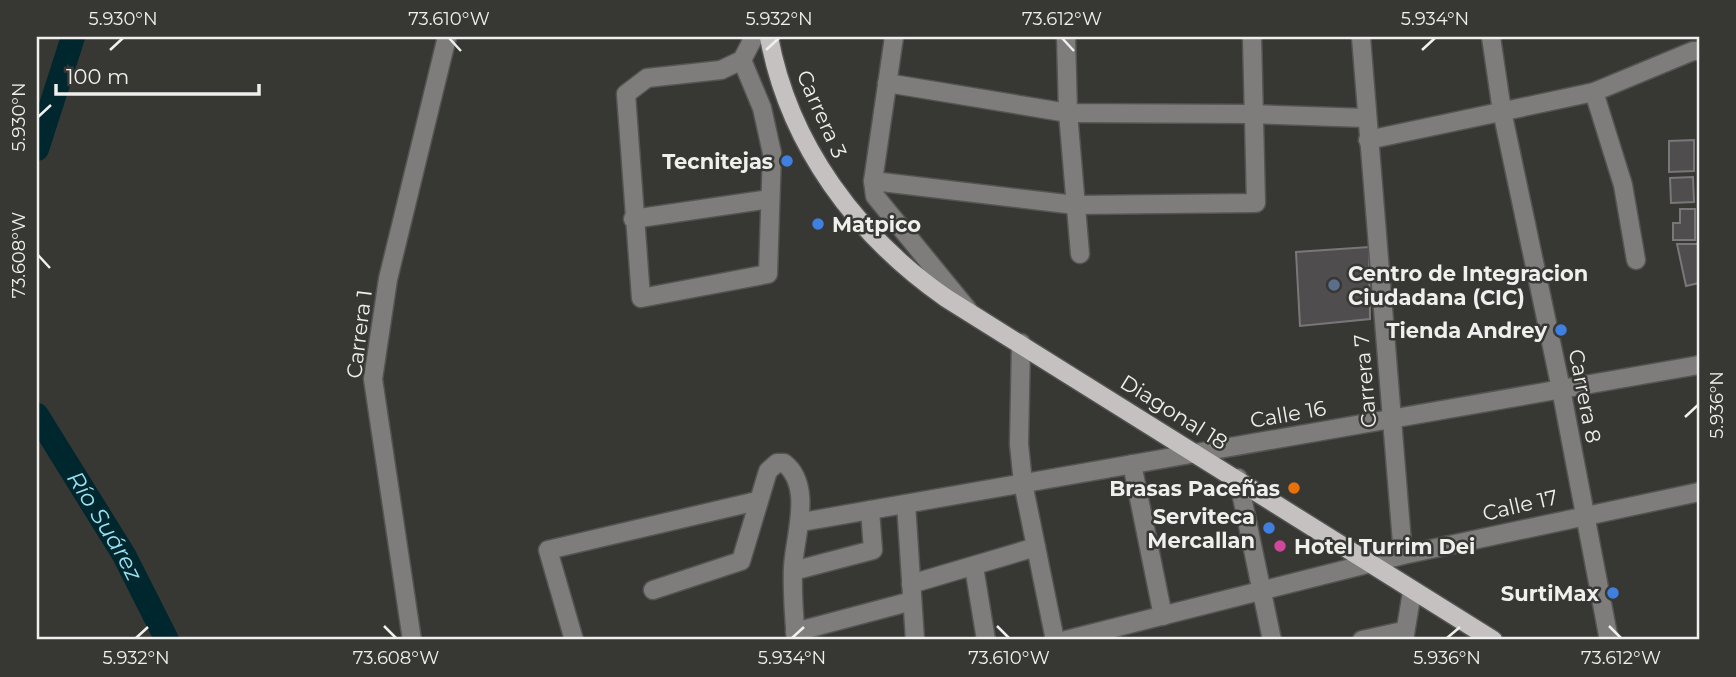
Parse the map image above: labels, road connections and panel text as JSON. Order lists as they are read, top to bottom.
{
  "streets": {
    "main road": ["Carrera 3", "Diagonal 18"],
    "street": [
      "Carrera 1",
      "Carrera 7",
      "Carrera 8",
      "Calle 16",
      "Calle 17"
    ]
  },
  "crossings": [
    ["Carrera 3", "Diagonal 18"],
    ["Carrera 7", "Calle 16"],
    ["Carrera 7", "Calle 17"],
    ["Carrera 8", "Calle 16"],
    ["Carrera 8", "Calle 17"],
    ["Diagonal 18", "Calle 16"],
    ["Diagonal 18", "Calle 17"]
  ],
  "water": ["Río Suárez"],
  "places": [
    "Tecnitejas",
    "Matpico",
    "Centro de Integracion Ciudadana (CIC)",
    "Tienda Andrey",
    "Brasas Paceñas",
    "Serviteca Mercallan",
    "Hotel Turrim Dei",
    "SurtiMax"
  ],
  "scale_bar": "100 m",
  "coordinates": [
    "5.930°N",
    "73.610°W",
    "5.932°N",
    "73.612°W",
    "5.934°N",
    "73.608°W",
    "5.936°N"
  ]
}
